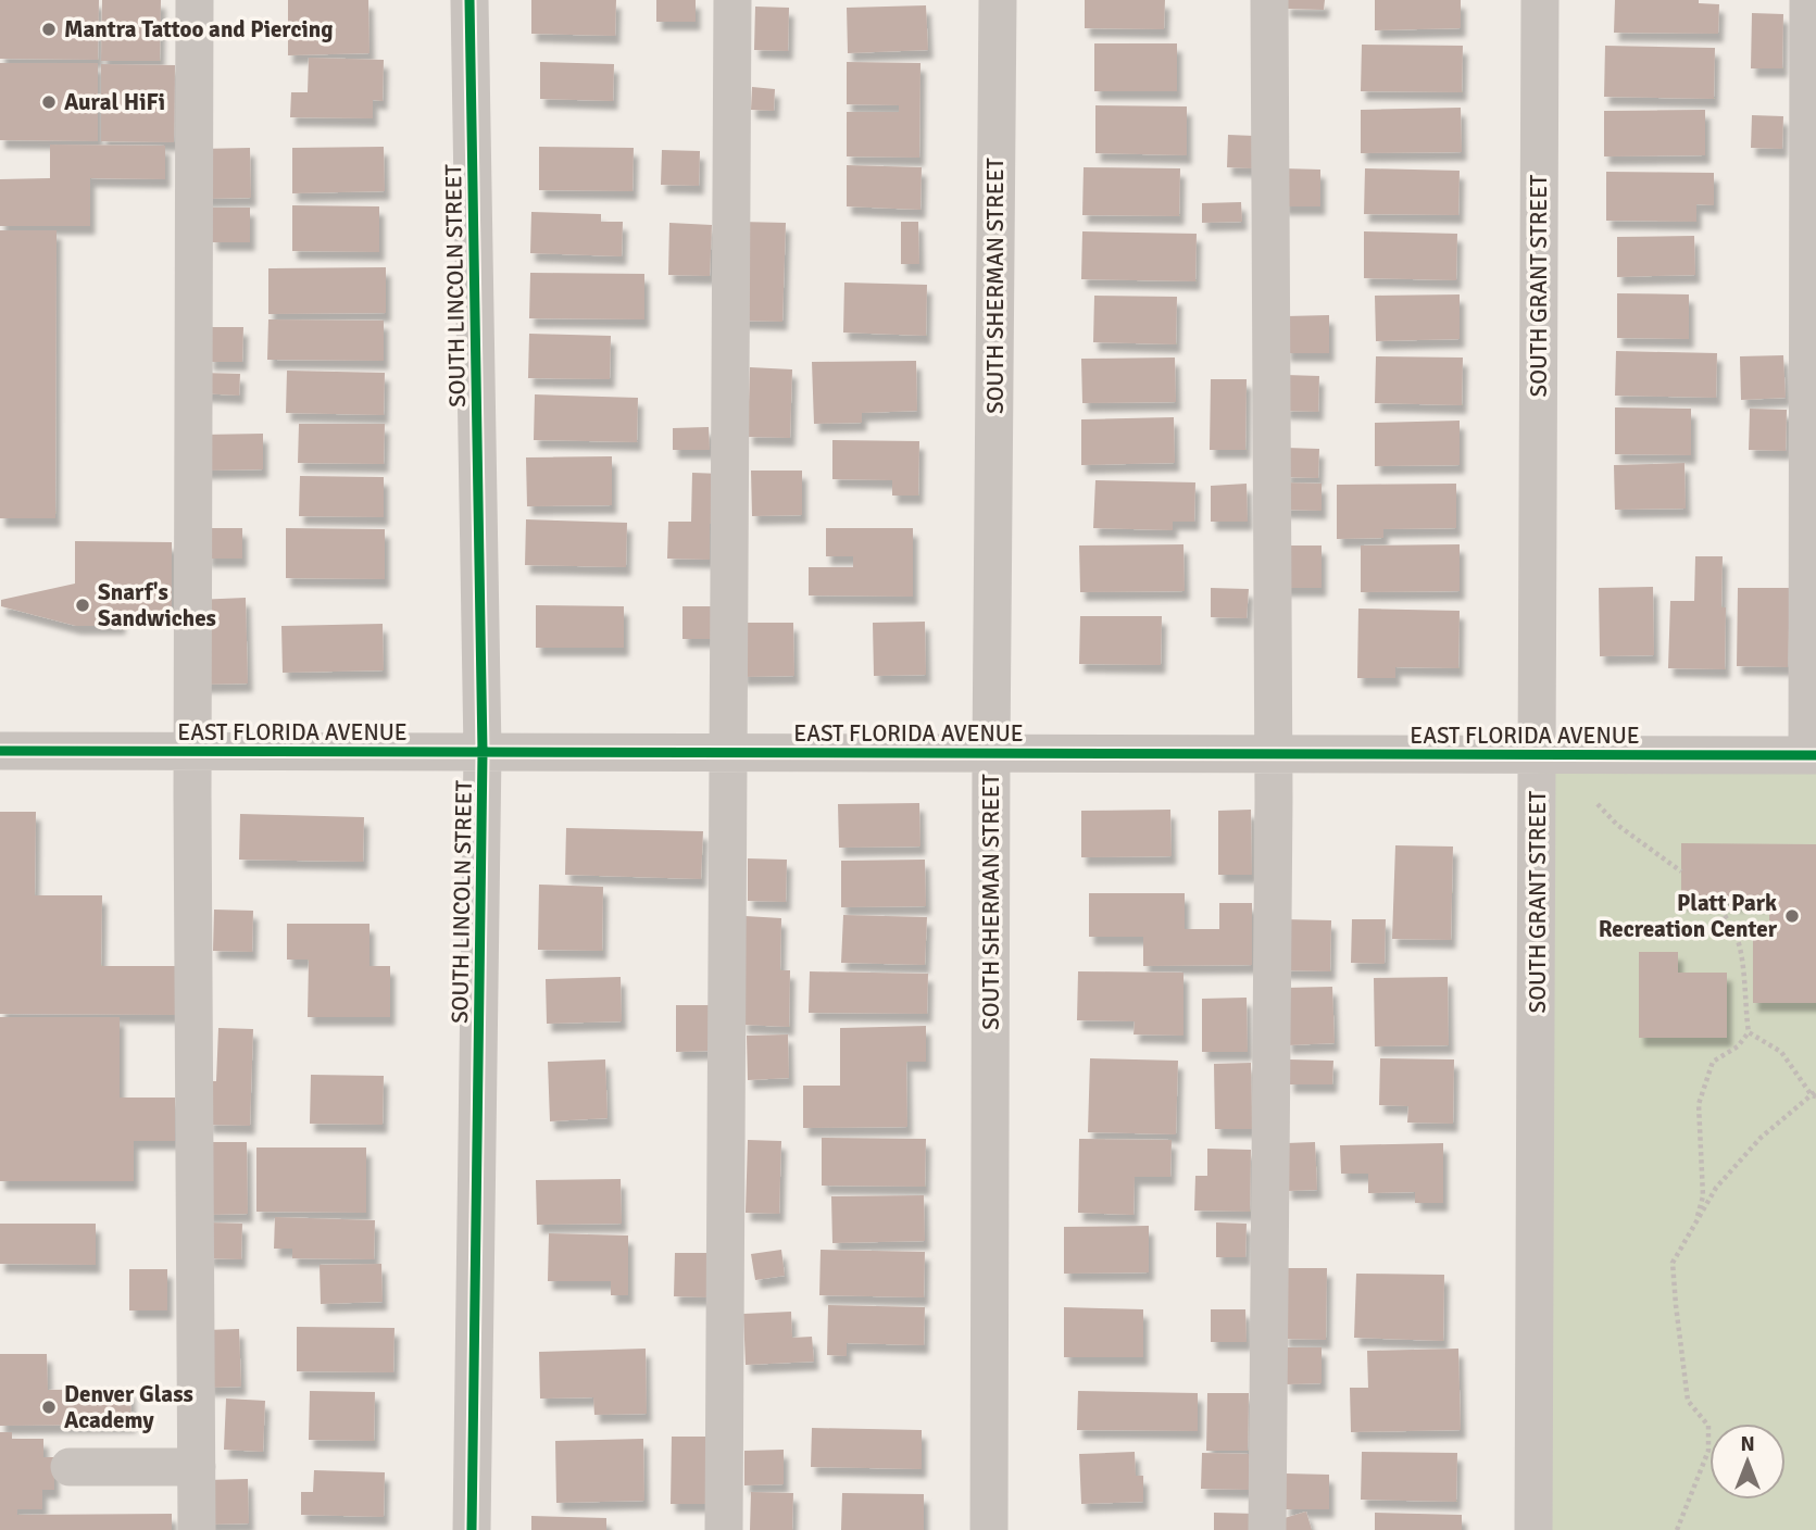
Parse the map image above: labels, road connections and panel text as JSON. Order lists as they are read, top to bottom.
{
  "streets": {
    "street": [
      "SOUTH LINCOLN STREET",
      "SOUTH SHERMAN STREET",
      "SOUTH GRANT STREET",
      "EAST FLORIDA AVENUE"
    ]
  },
  "crossings": [
    ["SOUTH LINCOLN STREET", "EAST FLORIDA AVENUE"],
    ["SOUTH SHERMAN STREET", "EAST FLORIDA AVENUE"],
    ["SOUTH GRANT STREET", "EAST FLORIDA AVENUE"]
  ],
  "places": [
    "Mantra Tattoo and Piercing",
    "Aural HiFi",
    "Snarf's Sandwiches",
    "Platt Park Recreation Center",
    "Denver Glass Academy"
  ],
  "north": "top"
}
